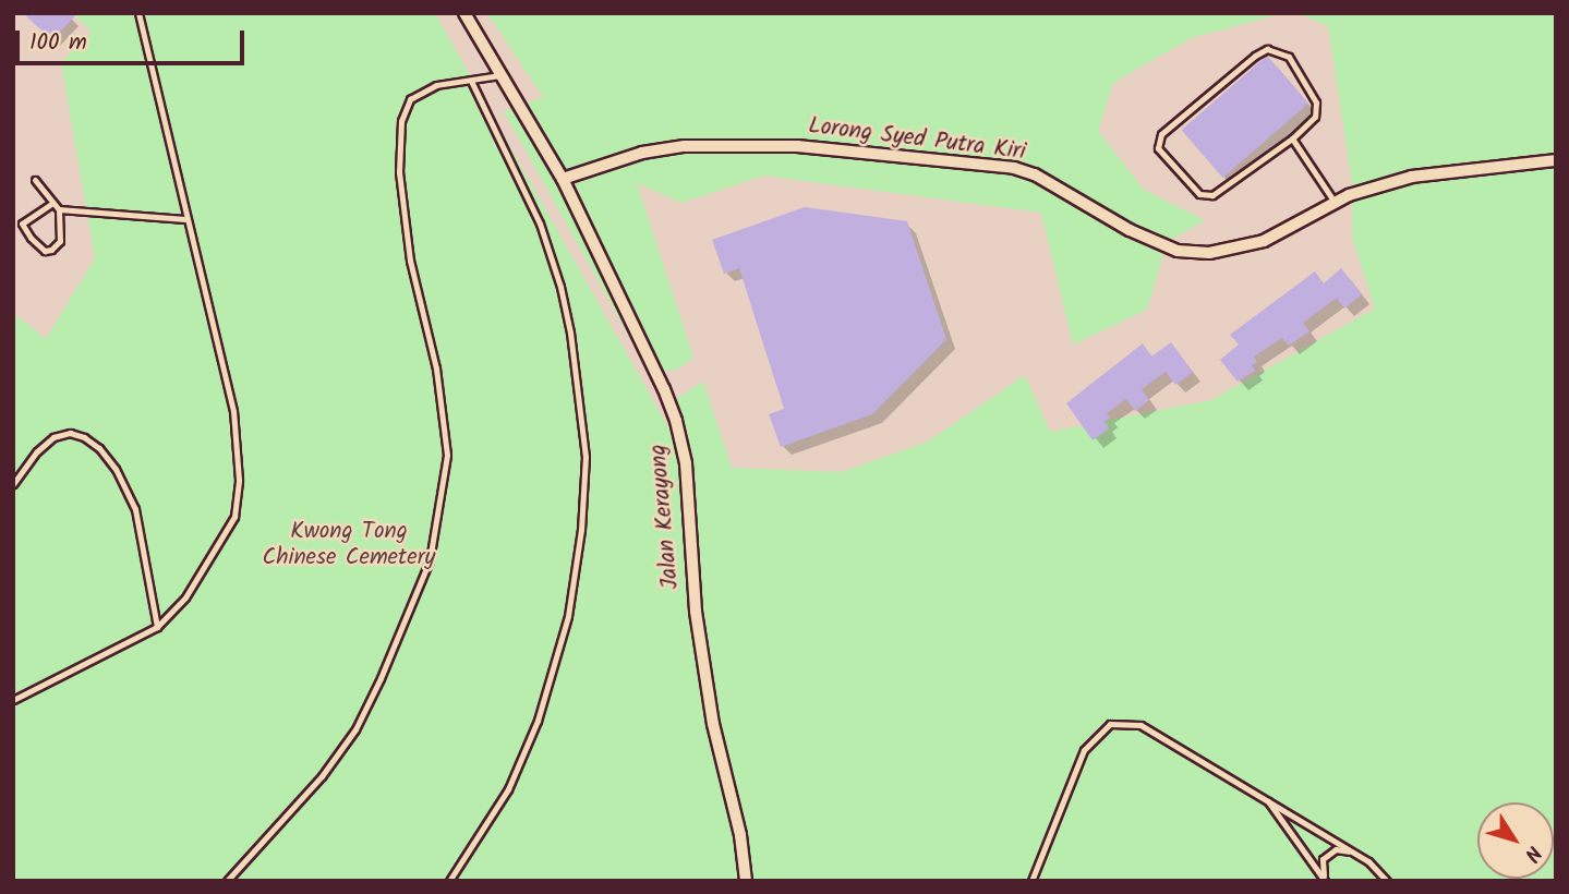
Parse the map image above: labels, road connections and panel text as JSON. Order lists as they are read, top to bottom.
{
  "streets": {
    "street": ["Lorong Syed Putra Kiri", "Jalan Kerayong"]
  },
  "crossings": [
    ["Lorong Syed Putra Kiri", "Jalan Kerayong"]
  ],
  "parks": ["Kwong Tong Chinese Cemetery"],
  "scale_bar": "100 m",
  "north": "bottom right"
}
